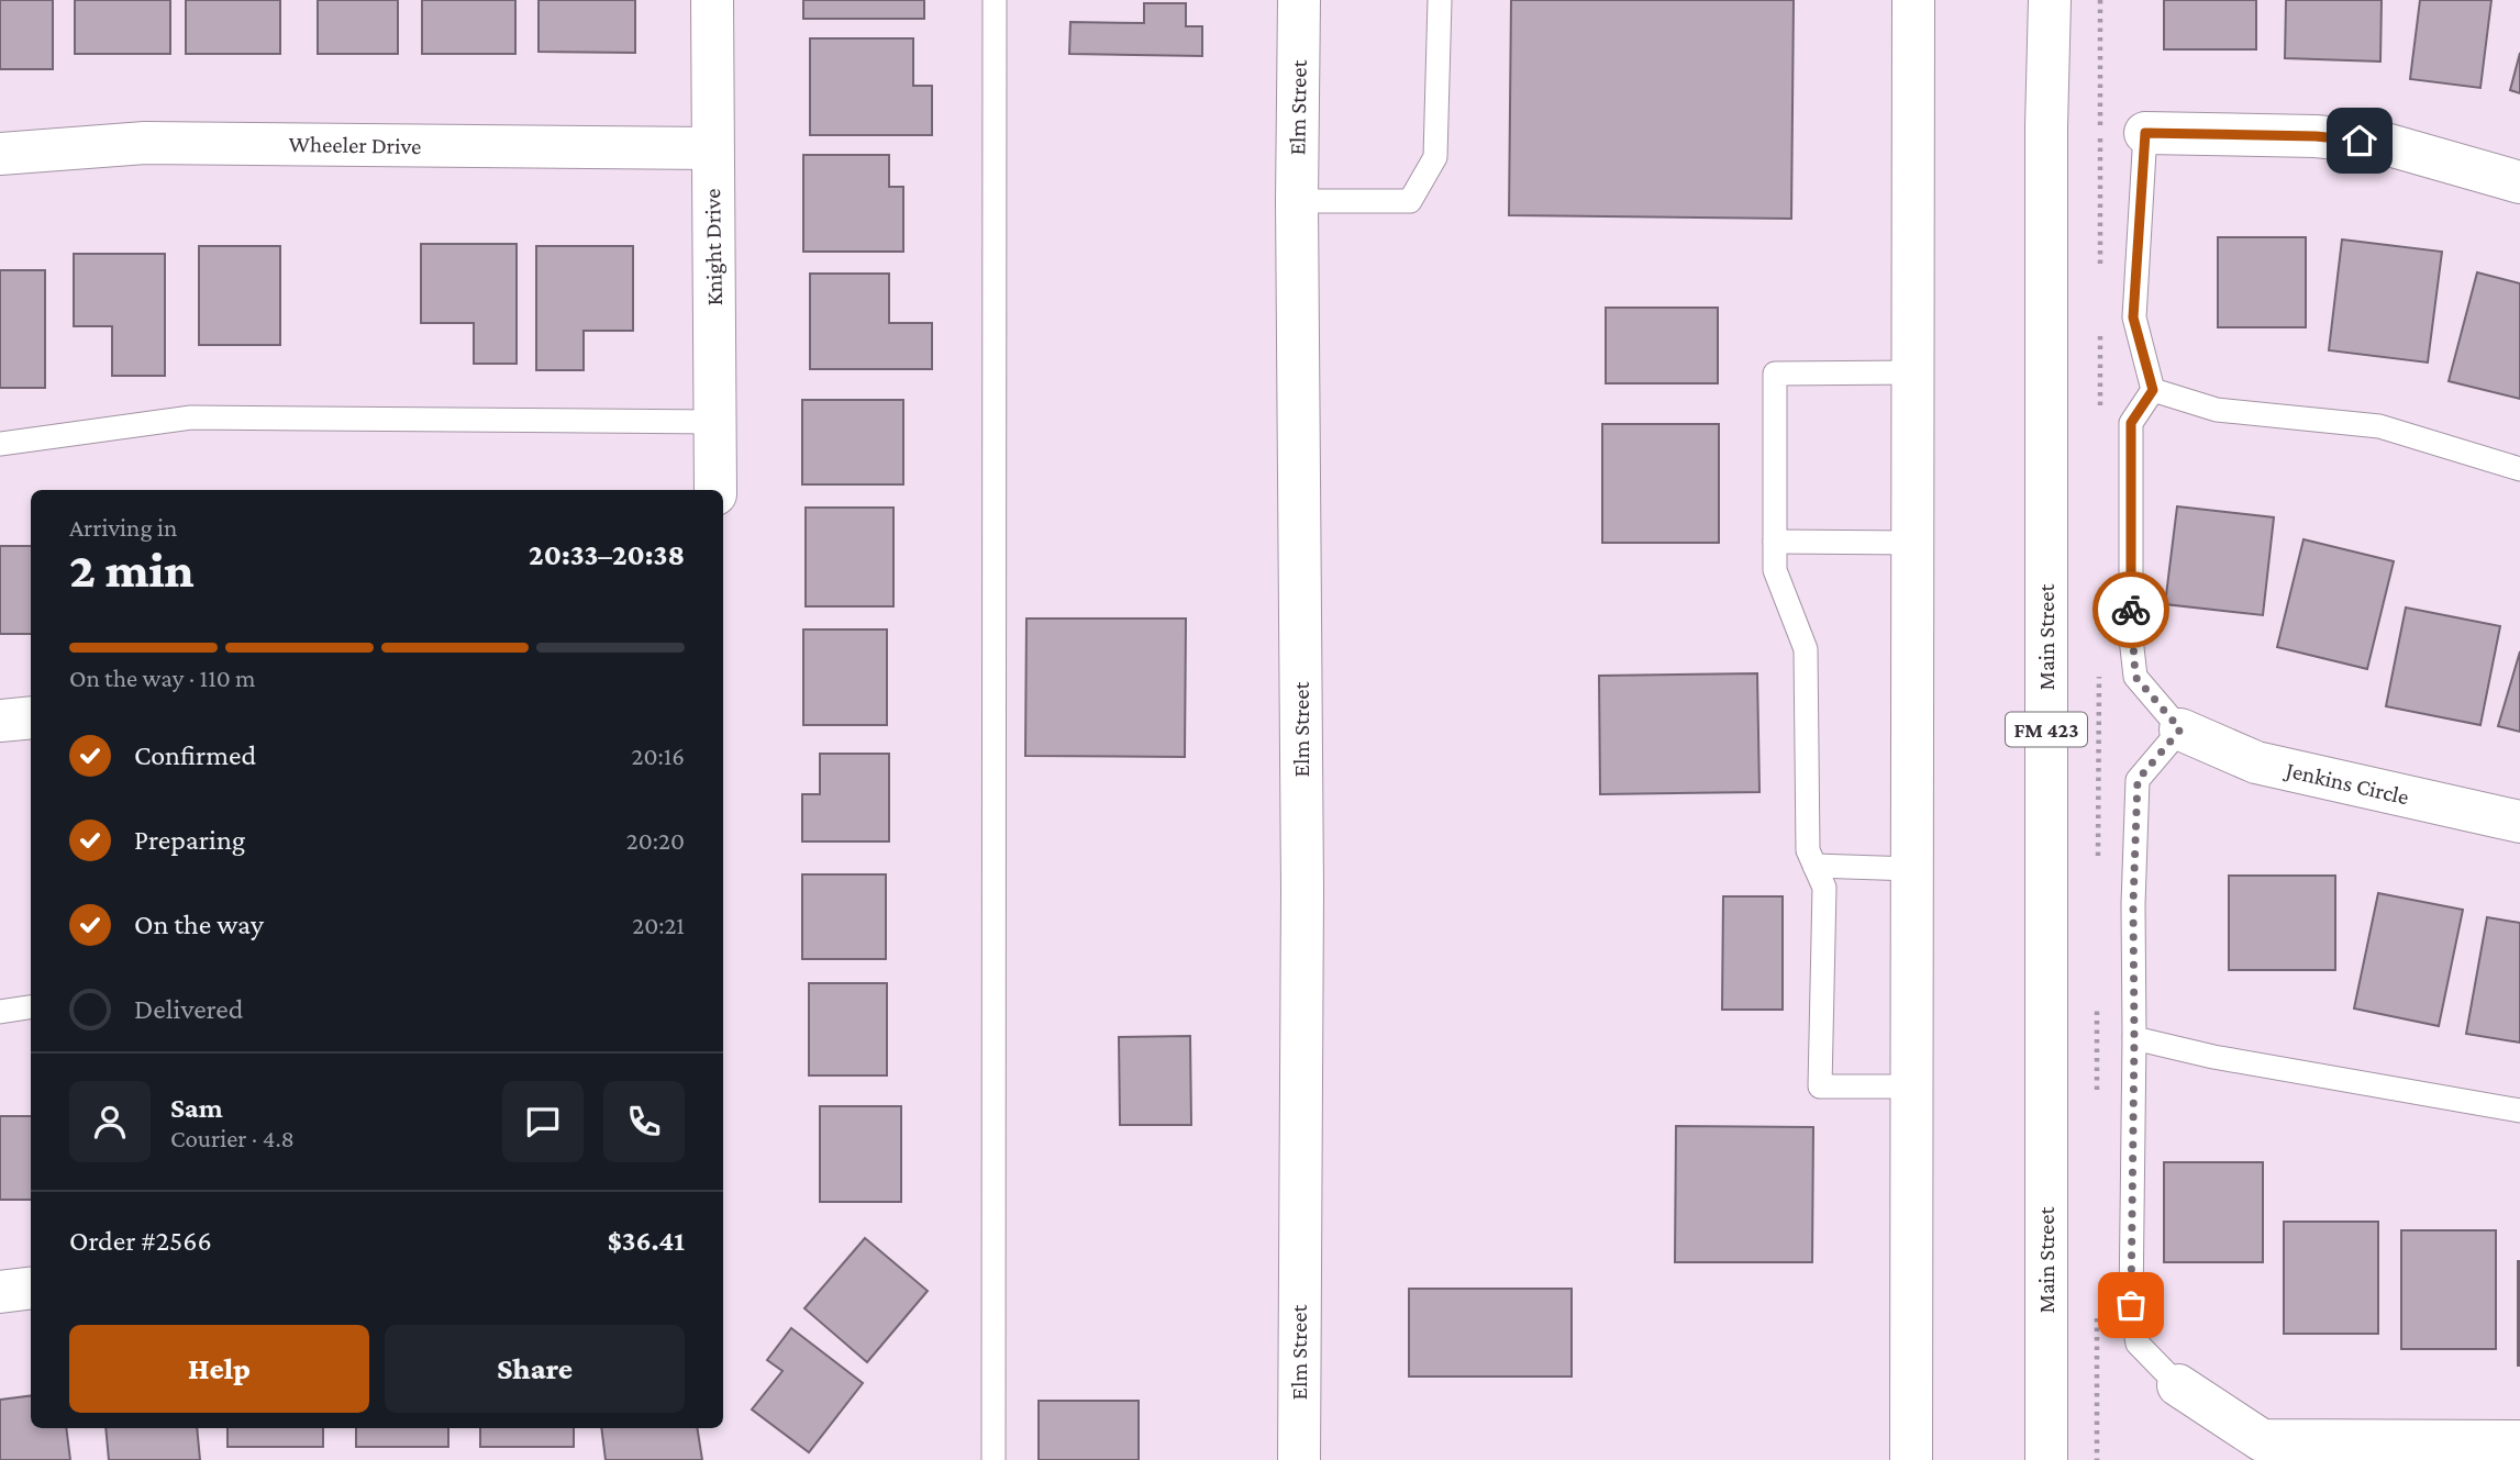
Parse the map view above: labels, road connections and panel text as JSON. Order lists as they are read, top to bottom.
{
  "streets": {
    "street": [
      "Elm Street",
      "Wheeler Drive",
      "Knight Drive",
      "Main Street",
      "FM 423",
      "Jenkins Circle"
    ]
  },
  "crossings": [
    ["Wheeler Drive", "Knight Drive"]
  ],
  "page": {
    "heading": ["2 min", "Arriving in", "20:33–20:38"],
    "panel": [
      "Sam",
      "Courier · 4.8",
      "Order #2566",
      "$36.41"
    ],
    "bar": "On the way · 110 m",
    "list": [
      ["Confirmed", "20:16"],
      ["Preparing", "20:20"],
      ["On the way", "20:21"],
      "Delivered"
    ],
    "buttons": ["Help", "Share"]
  }
}
